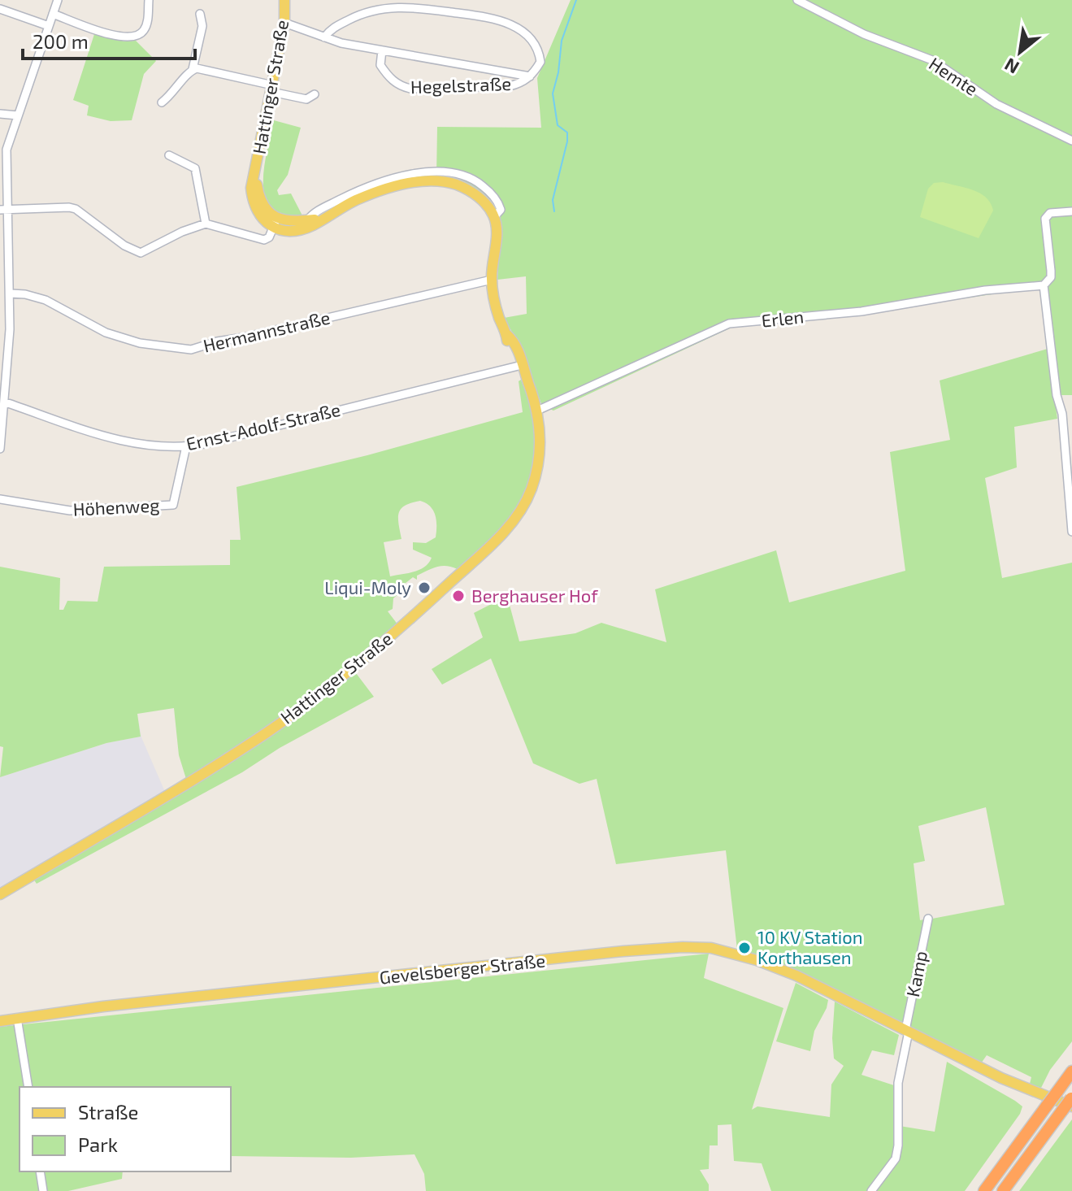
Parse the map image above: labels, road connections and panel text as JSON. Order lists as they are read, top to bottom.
{
  "streets": {
    "main road": ["Hattinger Straße", "Gevelsberger Straße"],
    "street": [
      "Hemte",
      "Hegelstraße",
      "Erlen",
      "Hermannstraße",
      "Ernst-Adolf-Straße",
      "Höhenweg",
      "Kamp"
    ]
  },
  "crossings": [
    ["Hegelstraße", "Hattinger Straße"],
    ["Hattinger Straße", "Erlen"],
    ["Hattinger Straße", "Hermannstraße"],
    ["Hattinger Straße", "Ernst-Adolf-Straße"],
    ["Ernst-Adolf-Straße", "Höhenweg"],
    ["Gevelsberger Straße", "Kamp"]
  ],
  "places": ["Liqui-Moly", "Berghauser Hof", "10 KV Station Korthausen"],
  "legend": ["Straße", "Park"],
  "scale_bar": "200 m",
  "north": "bottom left"
}
